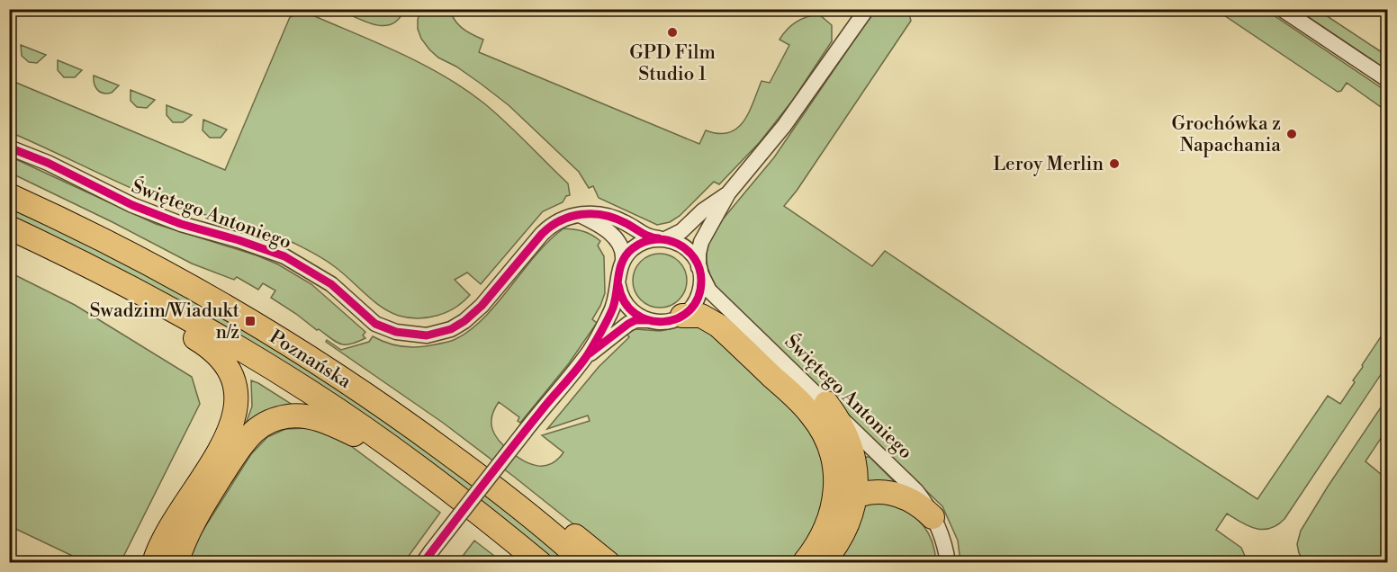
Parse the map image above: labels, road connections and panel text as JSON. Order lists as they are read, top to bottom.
{
  "streets": {
    "main road": ["Poznańska"],
    "street": ["Świętego Antoniego"]
  },
  "places": {
    "other": ["GPD Film Studio 1", "Grochówka z Napachania", "Leroy Merlin"],
    "transit": ["Swadzim/Wiadukt n/ż"]
  }
}
